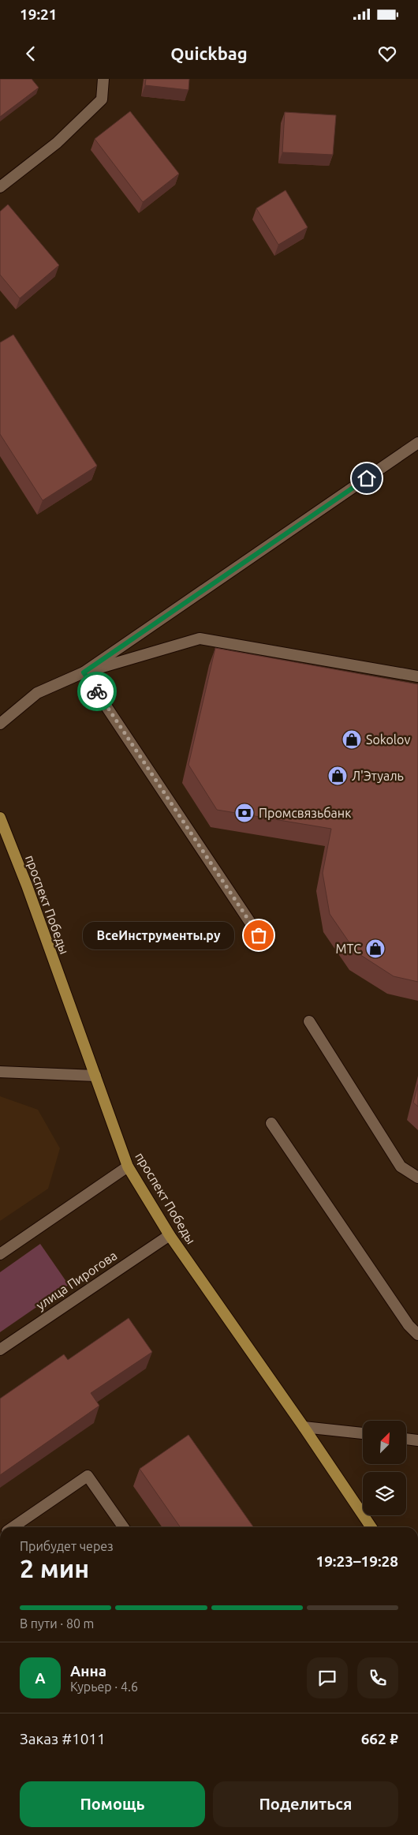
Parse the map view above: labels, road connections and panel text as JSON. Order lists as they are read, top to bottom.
{
  "streets": {
    "main road": ["проспект Победы"],
    "street": ["улица Пирогова"]
  },
  "crossings": [
    ["проспект Победы", "улица Пирогова"]
  ],
  "places": {
    "shop": ["Sokolov", "Л'Этуаль", "МТС"],
    "bank": ["Промсвязьбанк"],
    "other": ["ВсеИнструменты.ру"]
  },
  "north": "top right",
  "page": {
    "status": "19:21",
    "header": "Quickbag",
    "bubble": "ВсеИнструменты.ру",
    "heading": ["2 мин", "Прибудет через", "19:23–19:28"],
    "panel": [
      "Анна",
      "Курьер · 4.6",
      "Заказ #1011",
      "662 ₽"
    ],
    "bar": "В пути · 80 m",
    "round": "А",
    "buttons": ["Помощь", "Поделиться"]
  }
}
